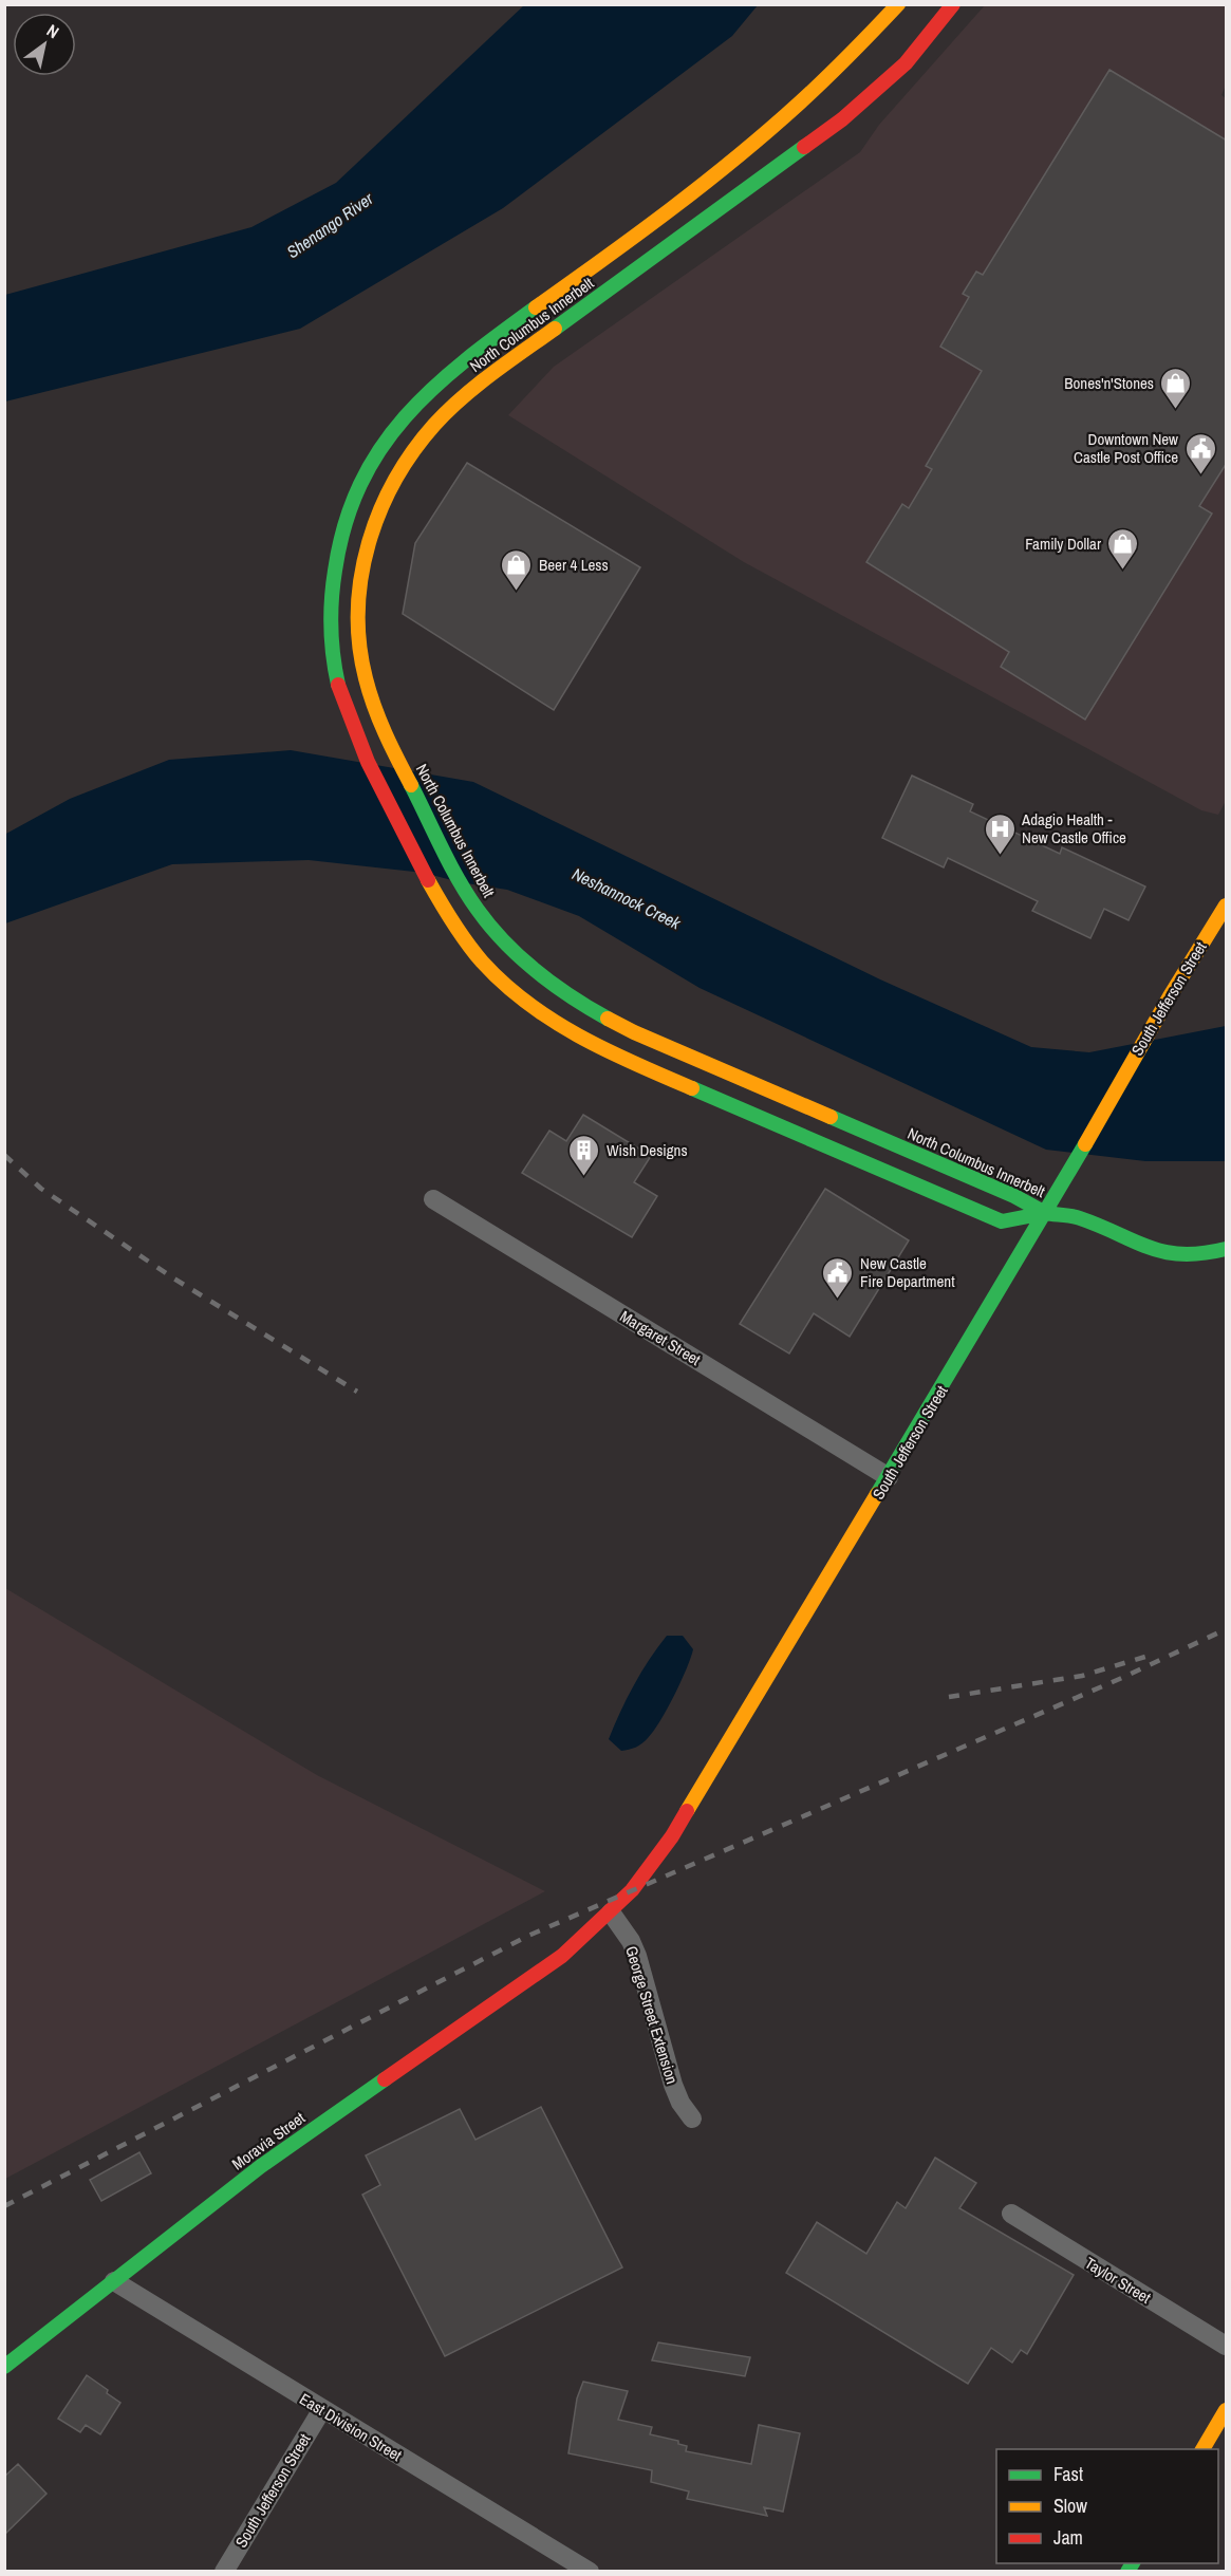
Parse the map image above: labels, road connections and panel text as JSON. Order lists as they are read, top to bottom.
{
  "streets": {
    "main road": ["North Columbus Innerbelt", "South Jefferson Street", "Moravia Street"],
    "street": [
      "Margaret Street",
      "George Street Extension",
      "Taylor Street",
      "East Division Street"
    ]
  },
  "crossings": [
    ["North Columbus Innerbelt", "South Jefferson Street"],
    ["South Jefferson Street", "Margaret Street"],
    ["South Jefferson Street", "George Street Extension"],
    ["South Jefferson Street", "Moravia Street"],
    ["South Jefferson Street", "East Division Street"],
    ["Moravia Street", "East Division Street"]
  ],
  "water": ["Shenango River", "Neshannock Creek"],
  "places": {
    "shop": ["Bones'n'Stones", "Family Dollar", "Beer 4 Less"],
    "public building": ["Downtown New Castle Post Office", "New Castle Fire Department"],
    "hospital": ["Adagio Health - New Castle Office"],
    "building": ["Wish Designs"]
  },
  "legend": ["Fast", "Slow", "Jam"],
  "north": "top right"
}
